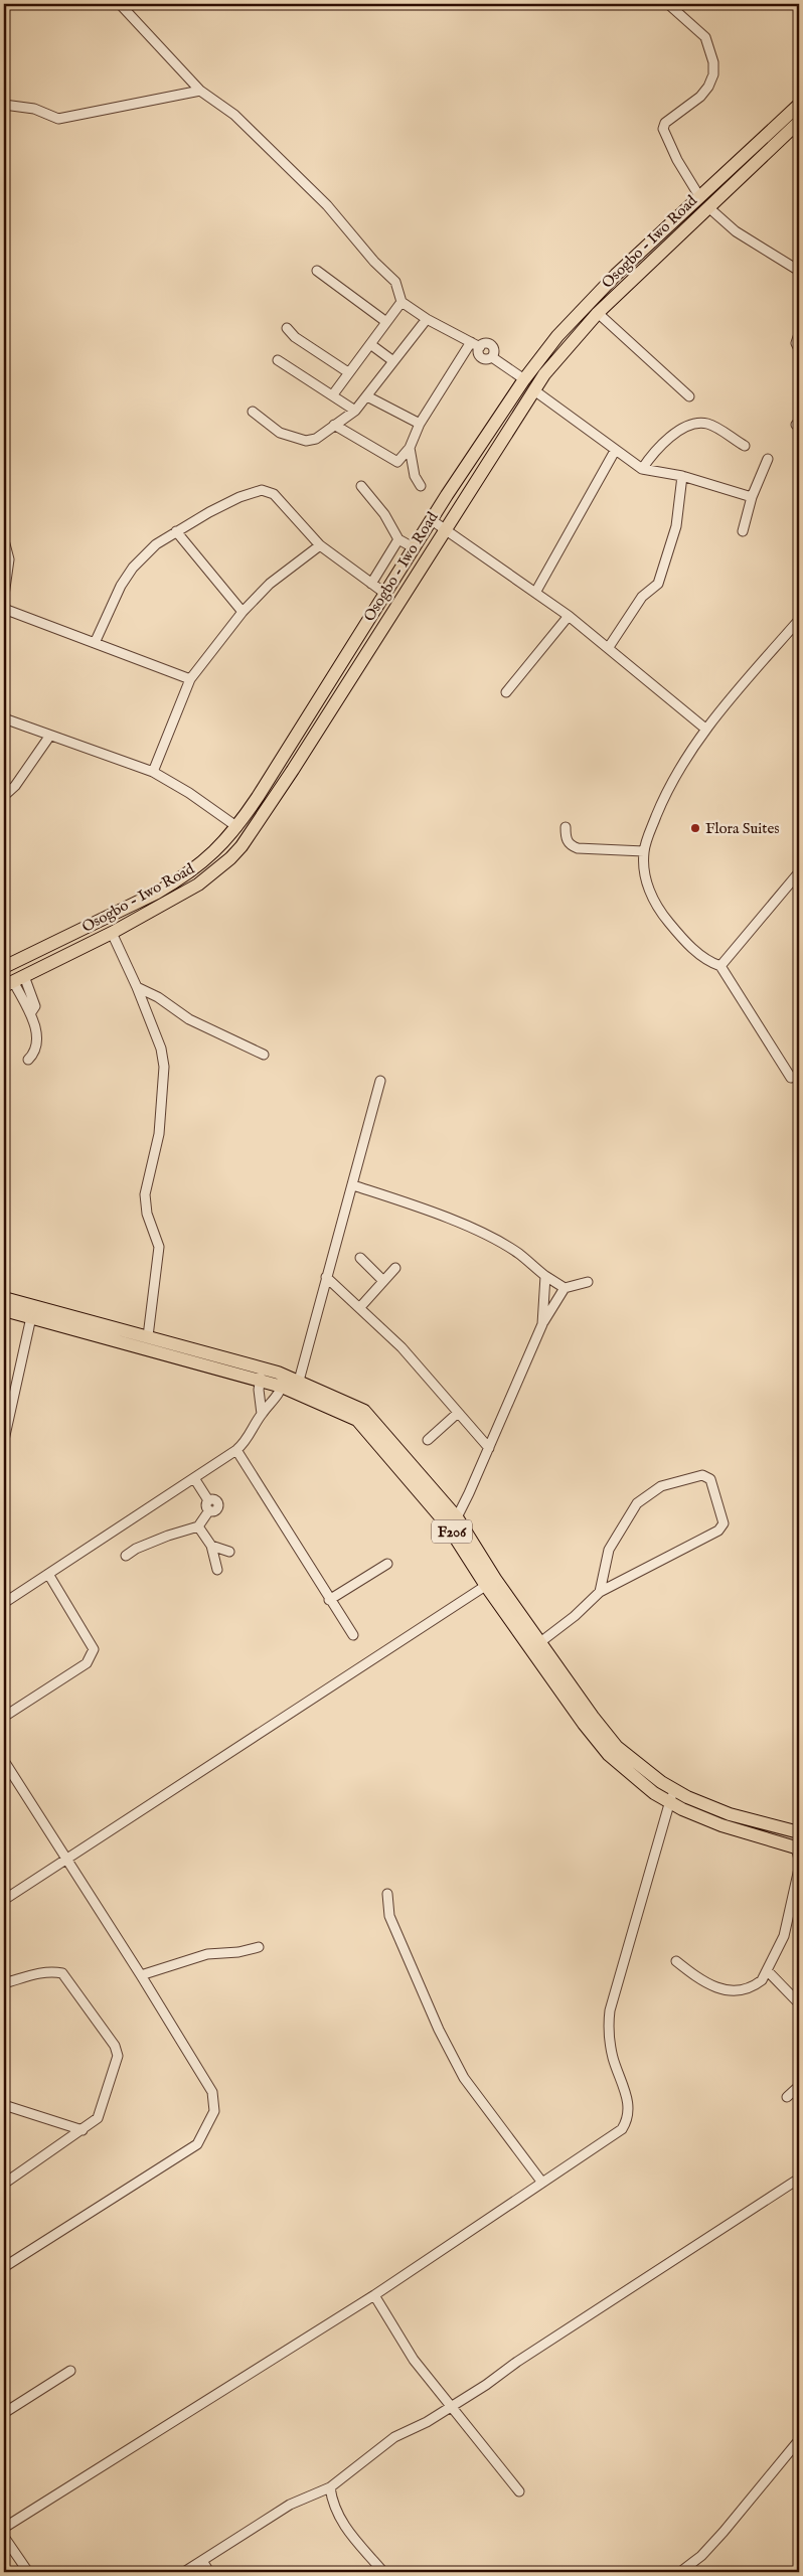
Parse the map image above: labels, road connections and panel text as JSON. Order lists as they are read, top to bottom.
{
  "streets": {
    "main road": ["Osogbo - Iwo Road", "F206"]
  },
  "places": ["Flora Suites"]
}
